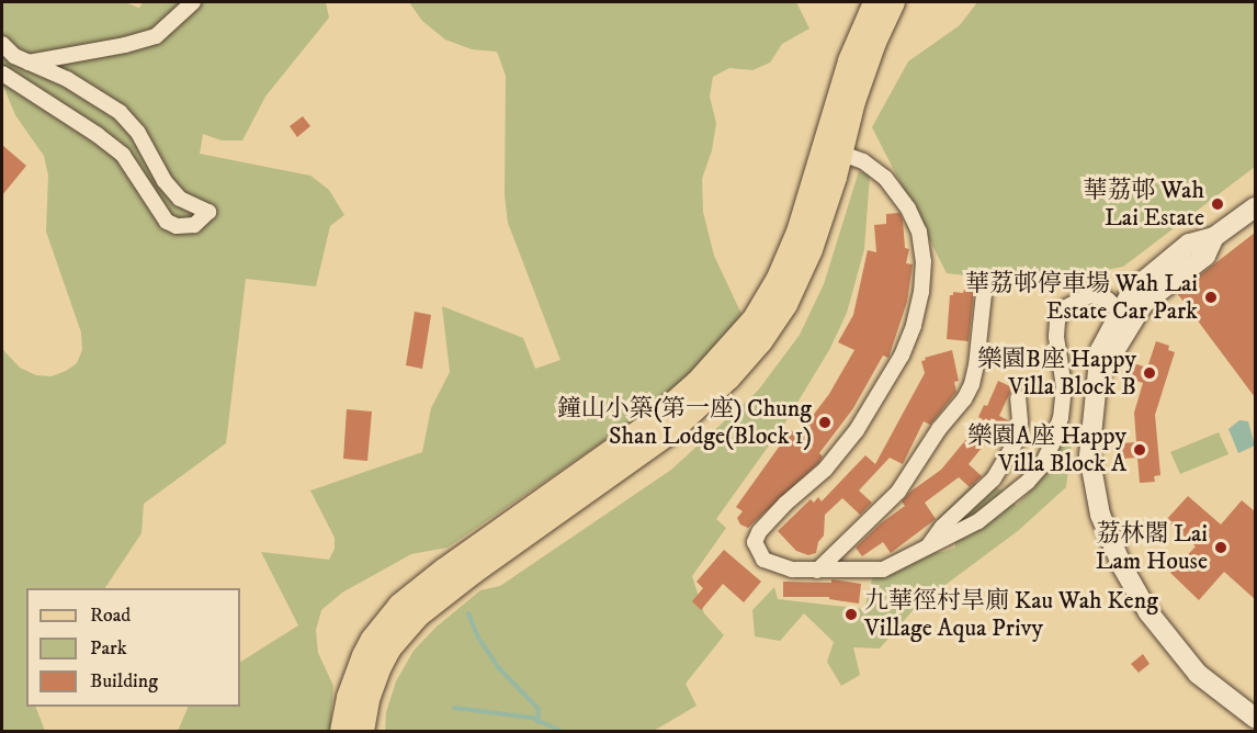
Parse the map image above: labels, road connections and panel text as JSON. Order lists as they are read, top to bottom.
{
  "places": [
    "華荔邨 Wah Lai Estate",
    "華荔邨停車場 Wah Lai Estate Car Park",
    "樂園B座 Happy Villa Block B",
    "鐘山小築(第一座) Chung Shan Lodge(Block 1)",
    "樂園A座 Happy Villa Block A",
    "荔林閣 Lai Lam House",
    "九華徑村旱廁 Kau Wah Keng Village Aqua Privy"
  ],
  "legend": ["Road", "Park", "Building"]
}
